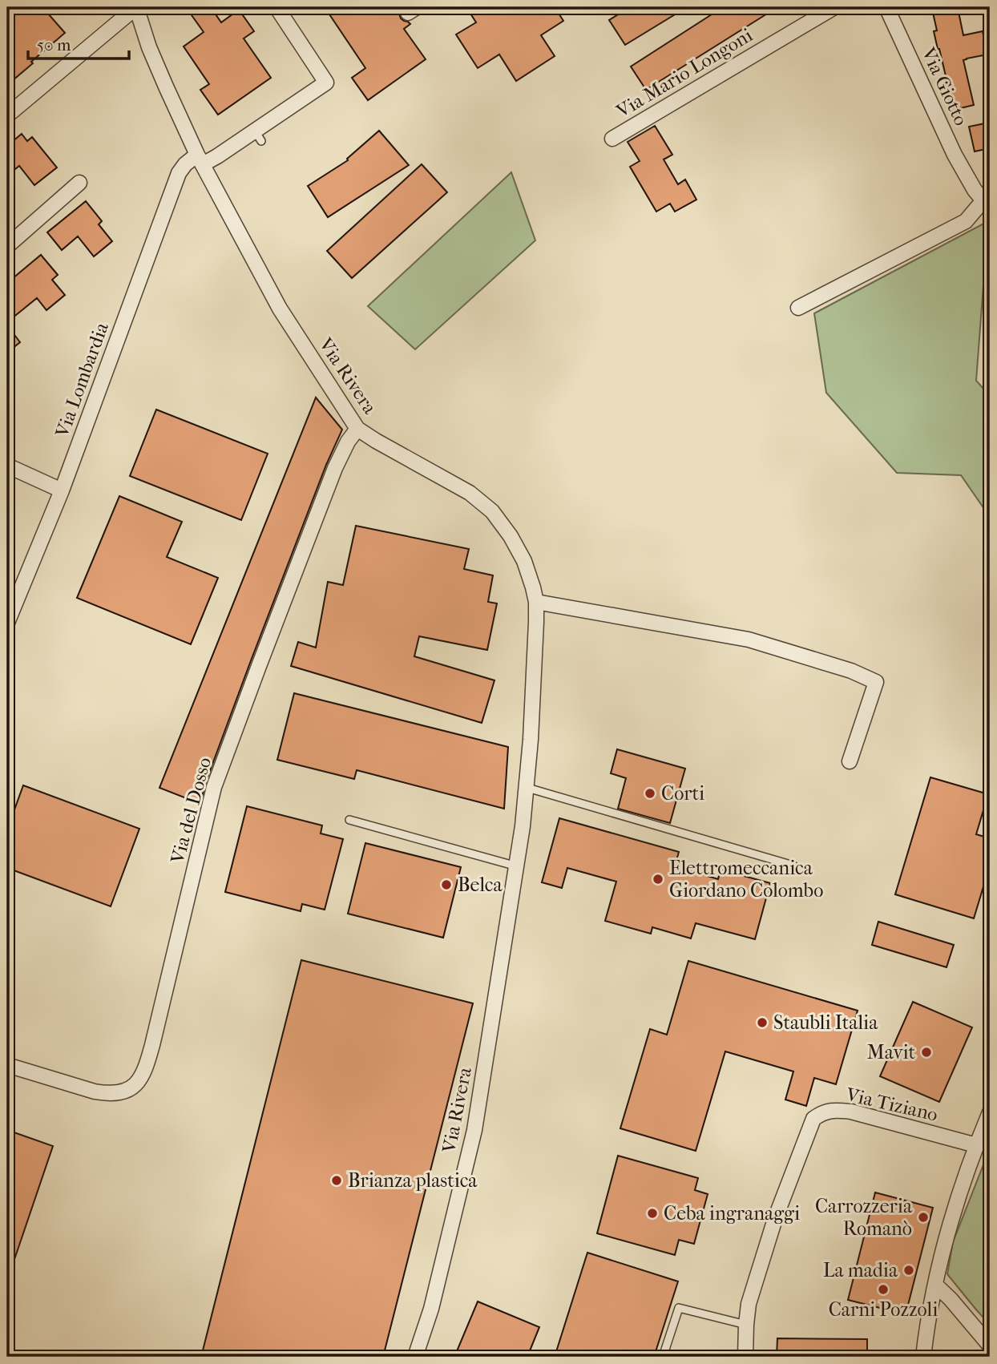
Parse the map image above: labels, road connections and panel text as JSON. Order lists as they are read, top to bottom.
{
  "streets": {
    "street": [
      "Via Mario Longoni",
      "Via Giotto",
      "Via Rivera",
      "Via Lombardia",
      "Via del Dosso",
      "Via Tiziano"
    ]
  },
  "crossings": [
    ["Via Rivera", "Via Lombardia"],
    ["Via Rivera", "Via del Dosso"]
  ],
  "places": [
    "Corti",
    "Elettromeccanica Giordano Colombo",
    "Belca",
    "Staubli Italia",
    "Mavit",
    "Brianza plastica",
    "Ceba ingranaggi",
    "Carrozzeria Romanò",
    "La madia",
    "Carni Pozzoli"
  ],
  "scale_bar": "50 m"
}
